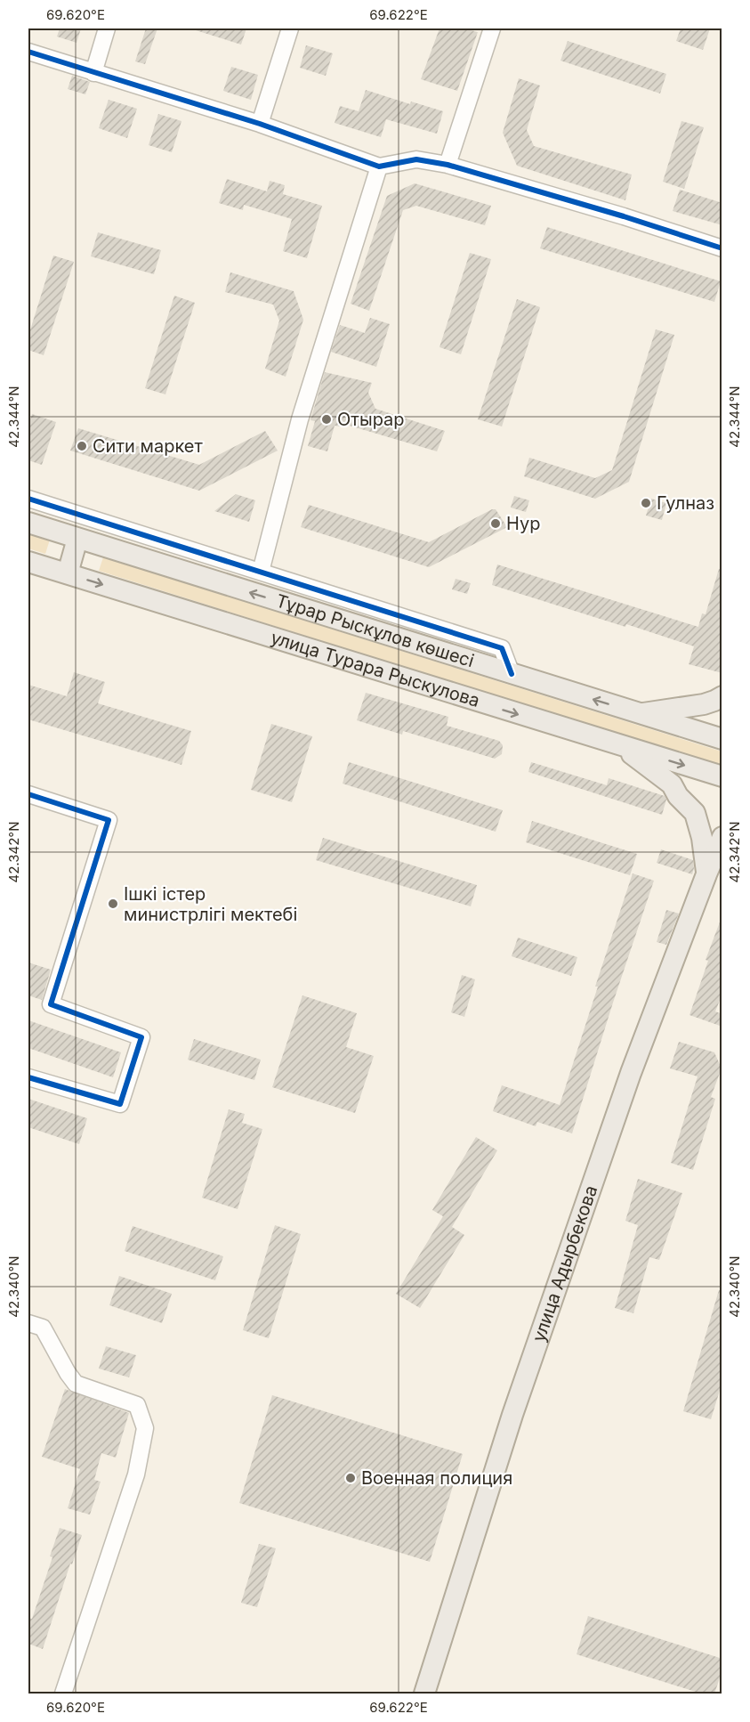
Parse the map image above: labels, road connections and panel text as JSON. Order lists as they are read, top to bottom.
{
  "streets": {
    "main road": ["Тұрар Рыскұлов көшесі", "улица Турара Рыскулова", "улица Адырбекова"]
  },
  "one_way": ["Тұрар Рыскұлов көшесі", "улица Турара Рыскулова"],
  "places": [
    "Отырар",
    "Сити маркет",
    "Гулназ",
    "Нур",
    "Ішкі істер министрлігі мектебі",
    "Военная полиция"
  ],
  "coordinates": [
    "69.620°E",
    "69.622°E",
    "42.344°N",
    "42.342°N",
    "42.340°N"
  ]
}
